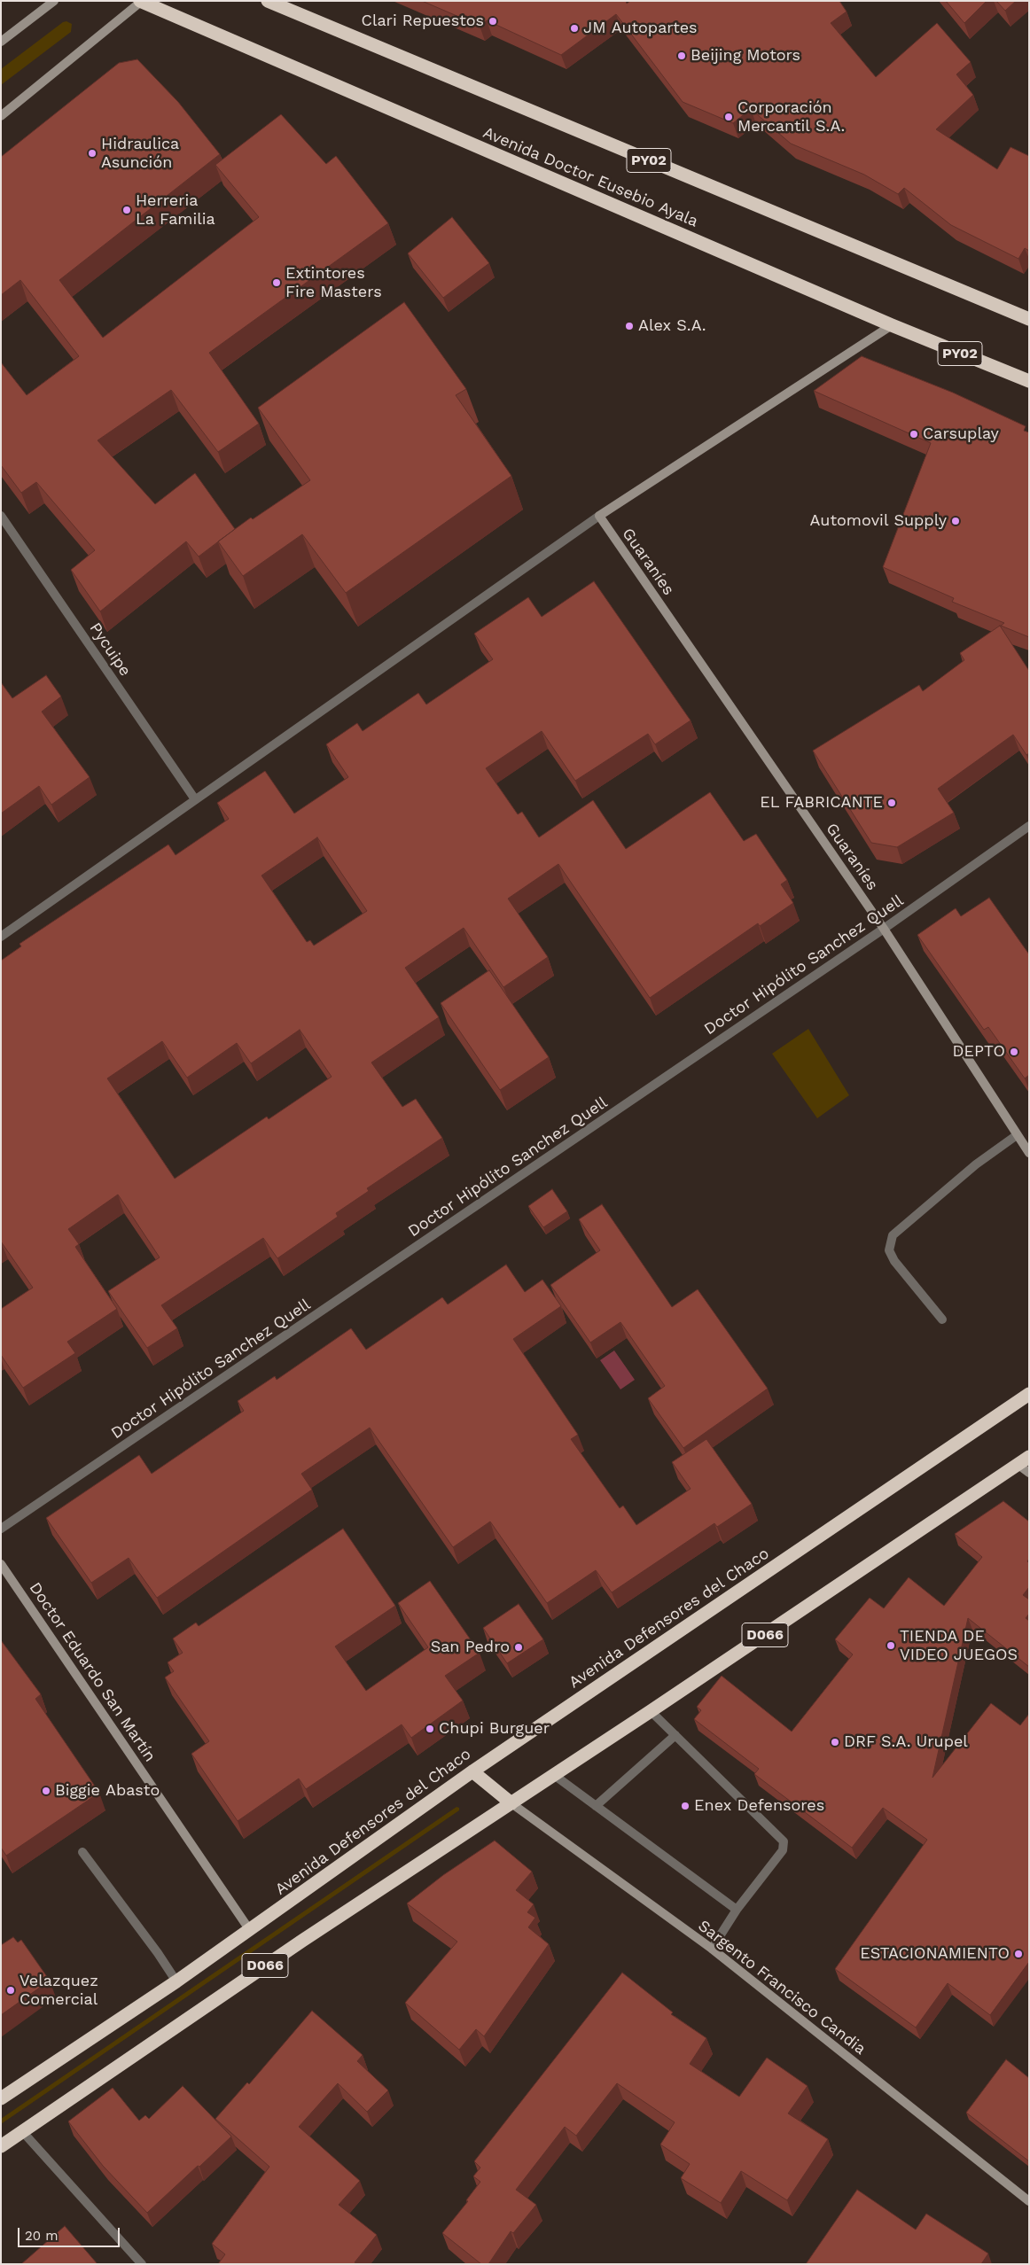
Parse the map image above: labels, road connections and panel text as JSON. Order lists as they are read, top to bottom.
{
  "streets": {
    "highway": [
      "PY02",
      "Avenida Doctor Eusebio Ayala",
      "Avenida Defensores del Chaco",
      "D066"
    ],
    "street": [
      "Guaraníes",
      "Pycuipe",
      "Doctor Hipólito Sanchez Quell",
      "Doctor Eduardo San Martín",
      "Sargento Francisco Candia"
    ]
  },
  "crossings": [
    ["Guaraníes", "Doctor Hipólito Sanchez Quell"],
    ["Avenida Defensores del Chaco", "Doctor Eduardo San Martín"],
    ["D066", "Sargento Francisco Candia"]
  ],
  "places": [
    "Clari Repuestos",
    "JM Autopartes",
    "Beijing Motors",
    "Corporación Mercantil S.A.",
    "Hidraulica Asunción",
    "Herreria La Familia",
    "Extintores Fire Masters",
    "Alex S.A.",
    "Carsuplay",
    "Automovil Supply",
    "EL FABRICANTE",
    "DEPTO",
    "TIENDA DE VIDEO JUEGOS",
    "San Pedro",
    "Chupi Burguer",
    "DRF S.A. Urupel",
    "Biggie Abasto",
    "Enex Defensores",
    "ESTACIONAMIENTO",
    "Velazquez Comercial"
  ],
  "scale_bar": "20 m"
}
